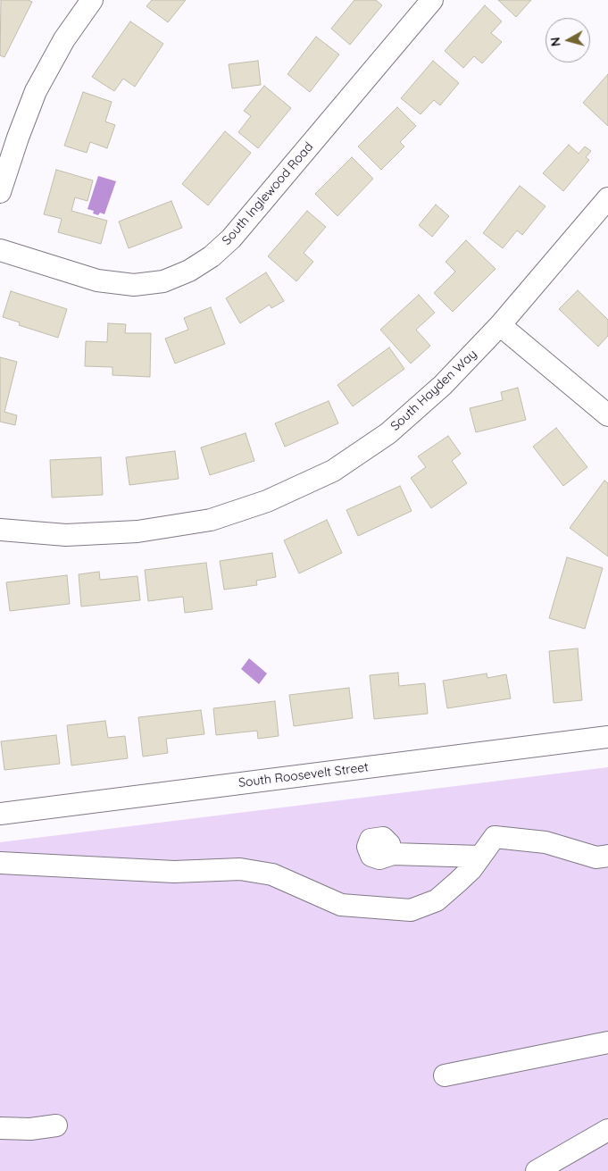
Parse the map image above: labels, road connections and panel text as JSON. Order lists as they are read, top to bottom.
{
  "streets": {
    "street": ["South Inglewood Road", "South Hayden Way", "South Roosevelt Street"]
  },
  "north": "left"
}
